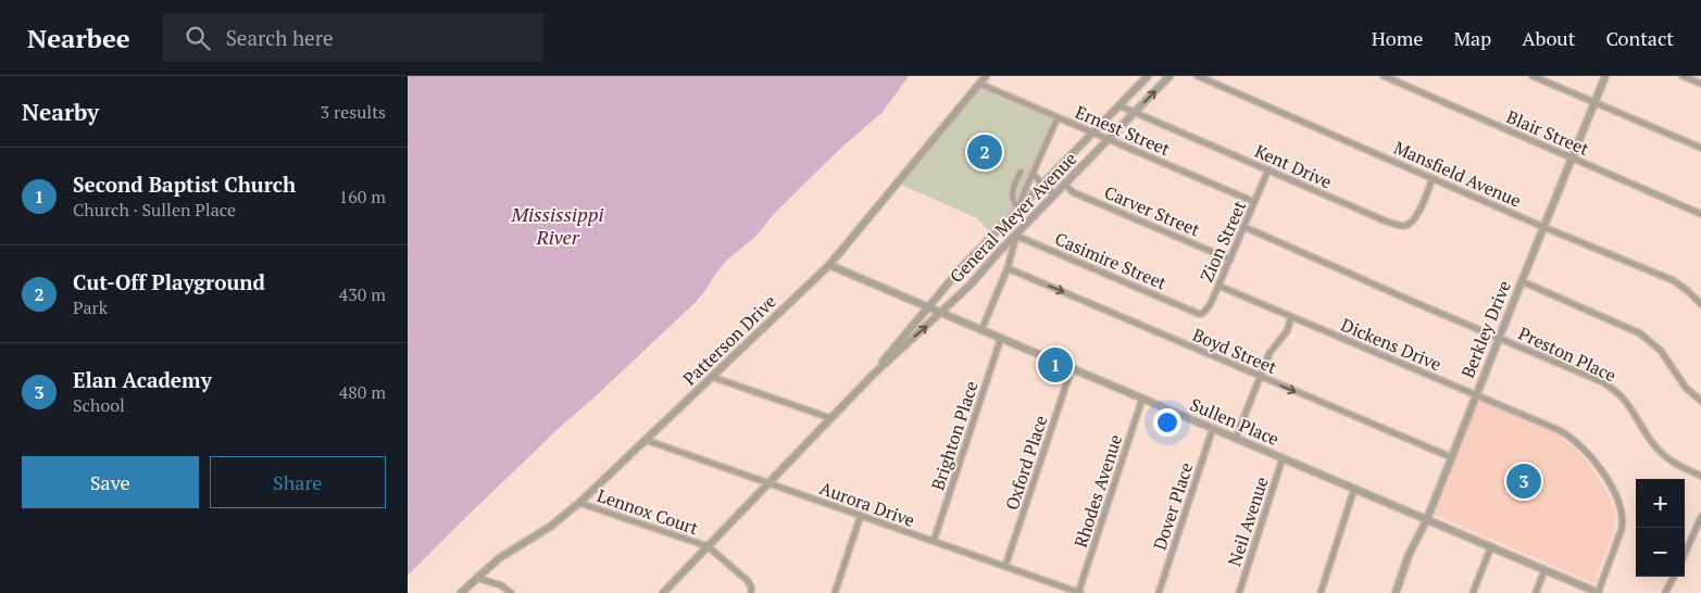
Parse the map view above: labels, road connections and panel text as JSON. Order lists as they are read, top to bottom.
{
  "streets": {
    "street": [
      "Ernest Street",
      "Blair Street",
      "Kent Drive",
      "Mansfield Avenue",
      "Carver Street",
      "General Meyer Avenue",
      "Zion Street",
      "Casimire Street",
      "Berkley Drive",
      "Patterson Drive",
      "Dickens Drive",
      "Boyd Street",
      "Preston Place",
      "Sullen Place",
      "Brighton Place",
      "Oxford Place",
      "Rhodes Avenue",
      "Aurora Drive",
      "Dover Place",
      "Lennox Court",
      "Neil Avenue"
    ]
  },
  "crossings": [
    ["Ernest Street", "General Meyer Avenue"],
    ["Ernest Street", "Zion Street"],
    ["Ernest Street", "Patterson Drive"],
    ["Blair Street", "Berkley Drive"],
    ["Kent Drive", "Mansfield Avenue"],
    ["Kent Drive", "General Meyer Avenue"],
    ["Kent Drive", "Zion Street"],
    ["Mansfield Avenue", "Berkley Drive"],
    ["Carver Street", "General Meyer Avenue"],
    ["Carver Street", "Zion Street"],
    ["General Meyer Avenue", "Casimire Street"],
    ["General Meyer Avenue", "Sullen Place"],
    ["General Meyer Avenue", "Aurora Drive"],
    ["General Meyer Avenue", "Lennox Court"],
    ["Zion Street", "Casimire Street"],
    ["Zion Street", "Dickens Drive"],
    ["Zion Street", "Preston Place"],
    ["Berkley Drive", "Dickens Drive"],
    ["Berkley Drive", "Boyd Street"],
    ["Berkley Drive", "Preston Place"],
    ["Berkley Drive", "Sullen Place"],
    ["Patterson Drive", "Sullen Place"],
    ["Patterson Drive", "Aurora Drive"],
    ["Patterson Drive", "Lennox Court"],
    ["Dickens Drive", "Sullen Place"],
    ["Sullen Place", "Brighton Place"],
    ["Sullen Place", "Oxford Place"],
    ["Sullen Place", "Rhodes Avenue"],
    ["Sullen Place", "Dover Place"],
    ["Sullen Place", "Neil Avenue"],
    ["Brighton Place", "Aurora Drive"],
    ["Oxford Place", "Aurora Drive"],
    ["Rhodes Avenue", "Aurora Drive"]
  ],
  "one_way": ["Boyd Street"],
  "water": ["Mississippi River"],
  "page": {
    "header": "Nearbee",
    "search": "Search here",
    "nav": [
      "Home",
      "Map",
      "About",
      "Contact"
    ],
    "heading": ["Nearby", "3 results"],
    "pins": ["2", "1", "3"],
    "list": [
      {
        "mark": "1",
        "name": "Second Baptist Church",
        "note": "Church · Sullen Place",
        "value": "160 m"
      },
      {
        "mark": "2",
        "name": "Cut-Off Playground",
        "note": "Park",
        "value": "430 m"
      },
      {
        "mark": "3",
        "name": "Elan Academy",
        "note": "School",
        "value": "480 m"
      }
    ],
    "buttons": ["Save", "Share"],
    "map_buttons": ["+", "−"]
  }
}
